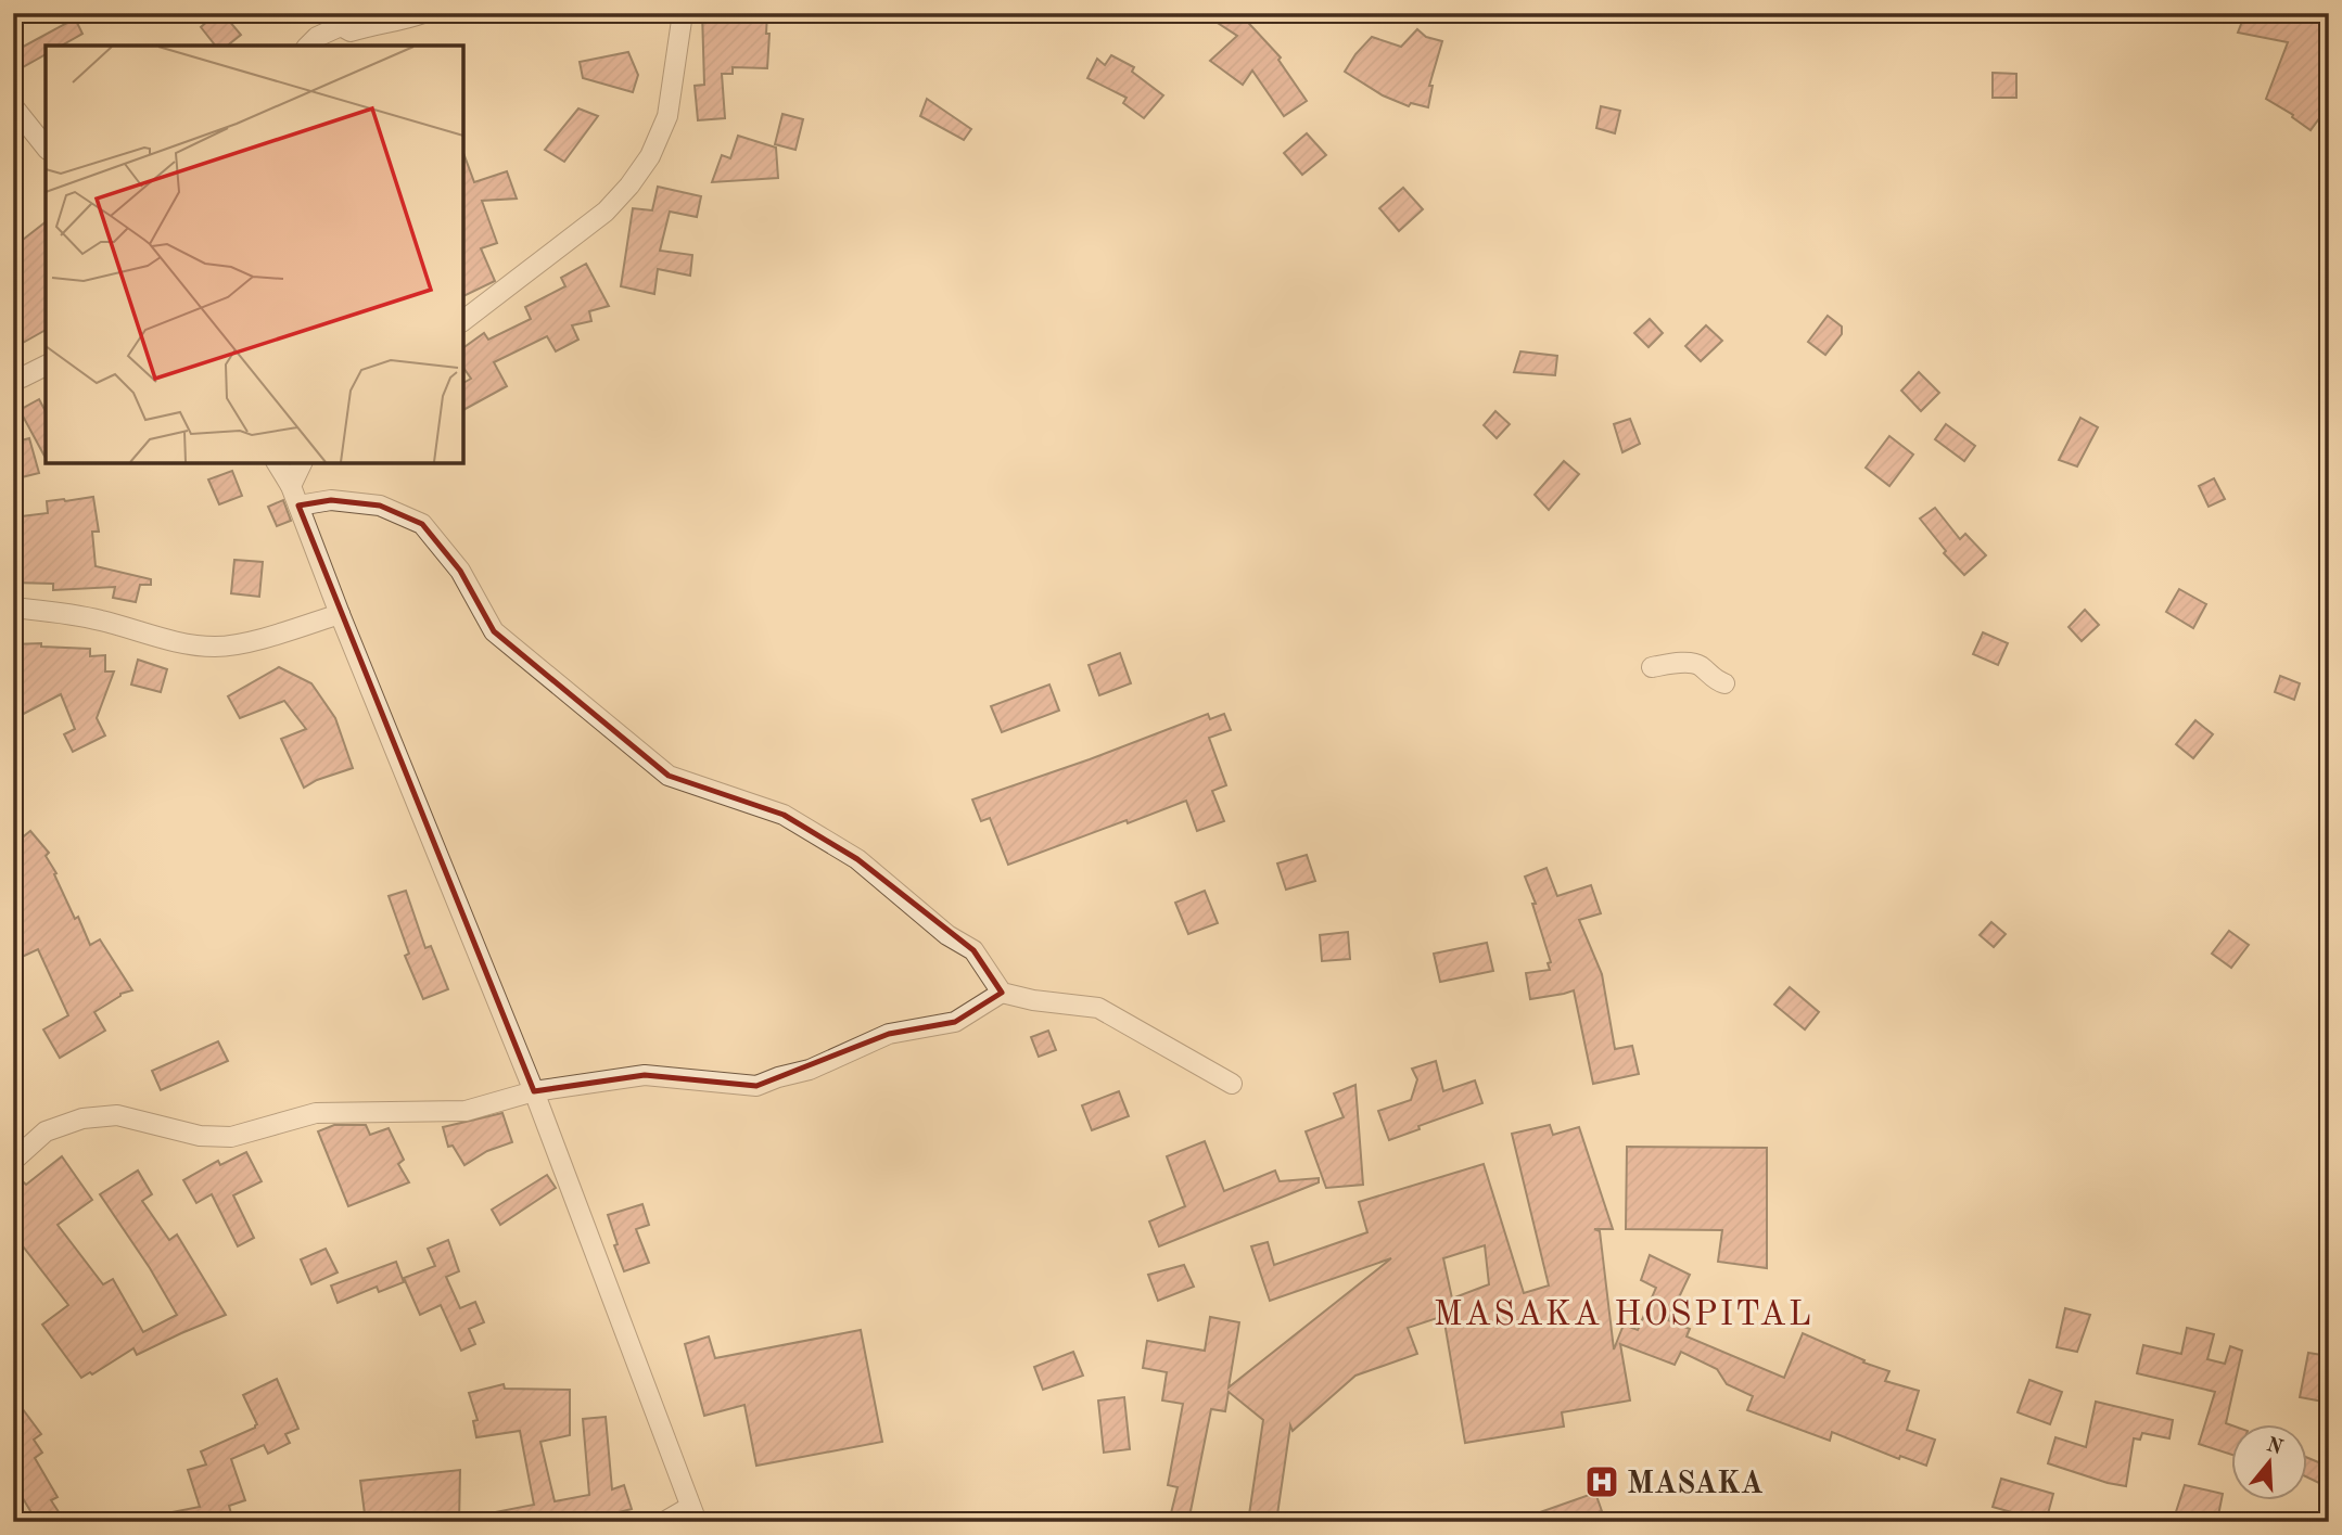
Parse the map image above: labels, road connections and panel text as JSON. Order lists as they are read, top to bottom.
{
  "districts": ["MASAKA HOSPITAL"],
  "places": {
    "hospital": ["MASAKA"]
  },
  "north": "top"
}
